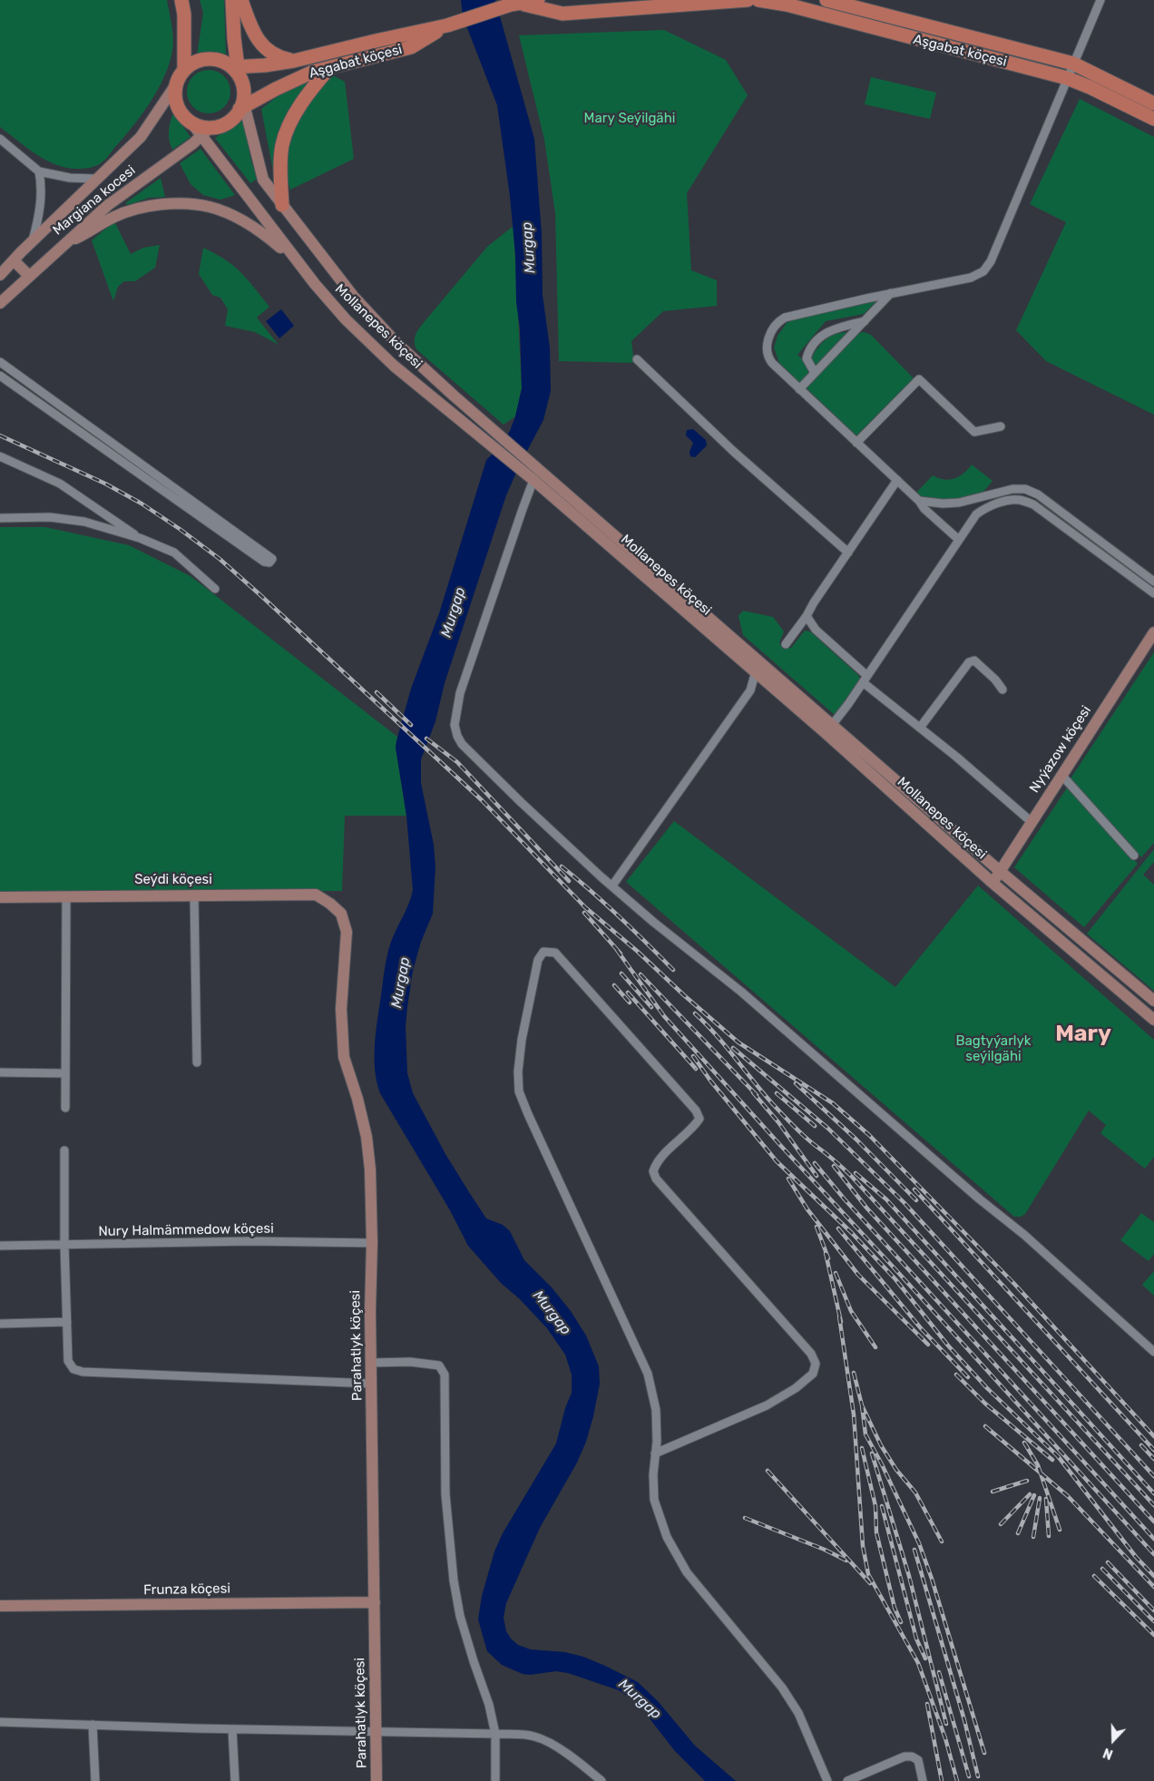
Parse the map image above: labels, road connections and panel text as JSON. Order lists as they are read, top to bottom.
{
  "streets": {
    "main road": ["Aşgabat köçesi"],
    "street": [
      "Margiana kocesi",
      "Mollanepes köçesi",
      "Nyýazow köçesi",
      "Seýdi köçesi",
      "Nury Halmämmedow köçesi",
      "Parahatlyk köçesi",
      "Frunza köçesi"
    ]
  },
  "crossings": [
    ["Aşgabat köçesi", "Margiana kocesi"],
    ["Aşgabat köçesi", "Mollanepes köçesi"],
    ["Margiana kocesi", "Mollanepes köçesi"],
    ["Mollanepes köçesi", "Nyýazow köçesi"],
    ["Seýdi köçesi", "Parahatlyk köçesi"],
    ["Nury Halmämmedow köçesi", "Parahatlyk köçesi"],
    ["Parahatlyk köçesi", "Frunza köçesi"]
  ],
  "districts": ["Mary"],
  "water": ["Murgap"],
  "parks": ["Mary Seýilgähi", "Bagtyýarlyk seýilgähi"],
  "north": "bottom"
}
